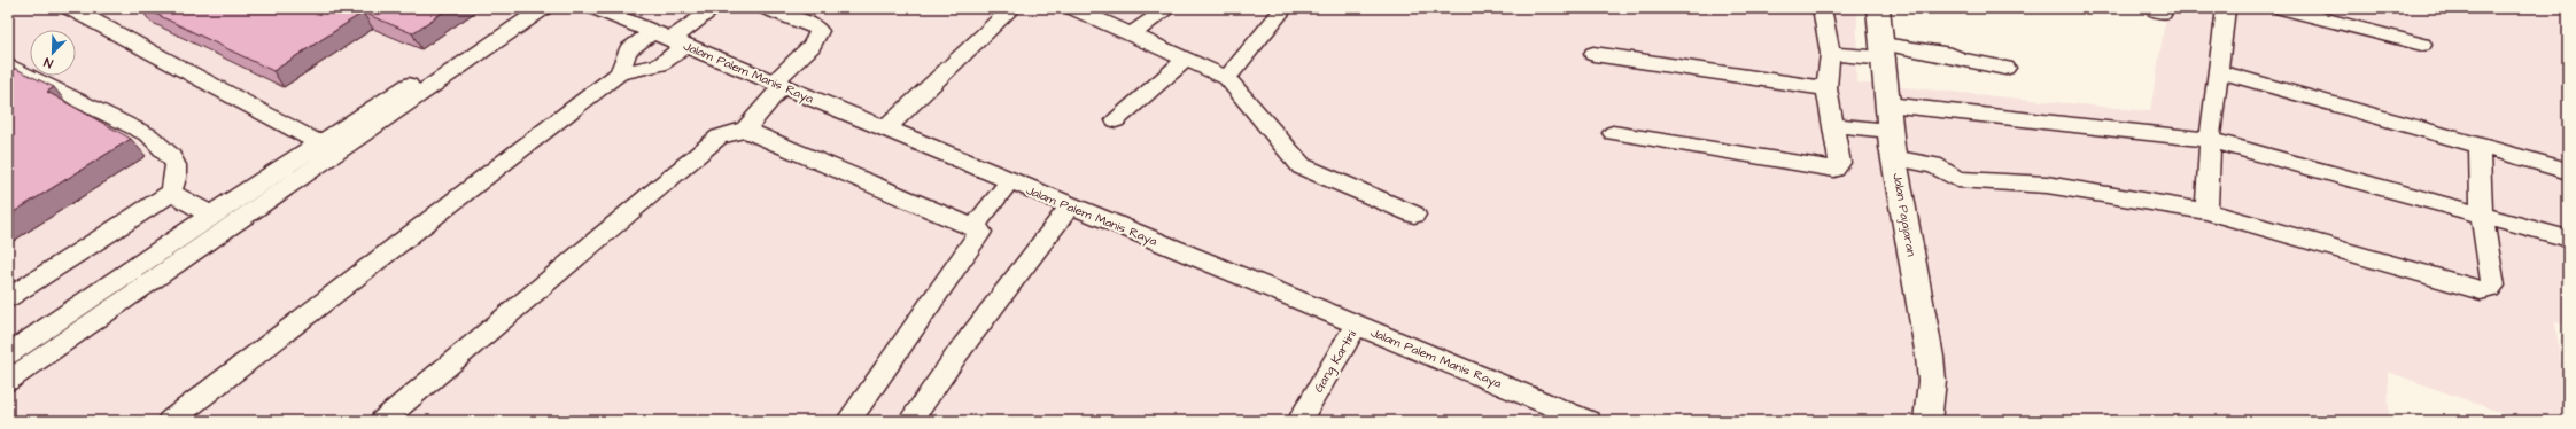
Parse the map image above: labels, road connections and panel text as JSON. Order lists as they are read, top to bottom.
{
  "streets": {
    "main road": ["Jalan Pajajaran"],
    "street": ["Jalam Palem Manis Raya", "Gang Kartini"]
  },
  "crossings": [
    ["Jalam Palem Manis Raya", "Gang Kartini"]
  ],
  "north": "bottom left"
}
